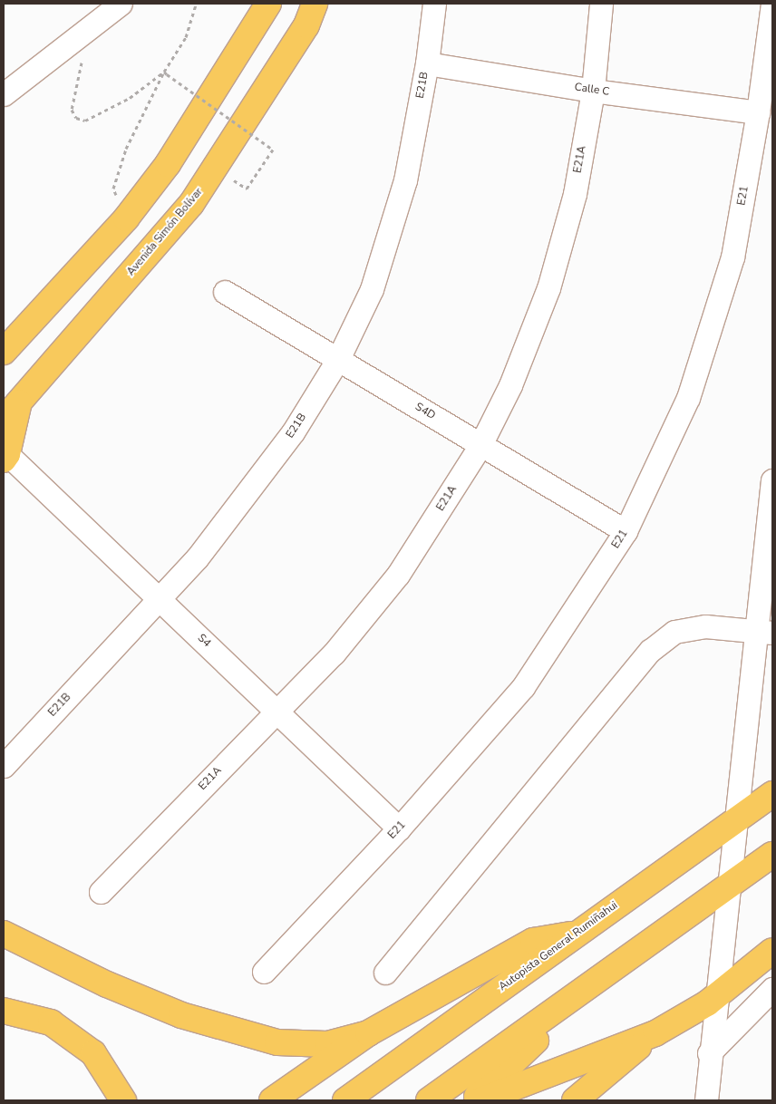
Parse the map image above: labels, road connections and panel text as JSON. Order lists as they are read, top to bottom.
{
  "streets": {
    "highway": ["Avenida Simón Bolívar", "Autopista General Rumiñahui"],
    "street": [
      "E21B",
      "Calle C",
      "E21A",
      "E21",
      "S4D",
      "S4"
    ]
  },
  "crossings": [
    ["E21B", "Calle C"],
    ["E21B", "S4D"],
    ["E21B", "S4"],
    ["Calle C", "E21A"],
    ["Calle C", "E21"],
    ["E21A", "S4D"],
    ["E21A", "S4"],
    ["E21", "S4D"],
    ["E21", "S4"]
  ]
}
